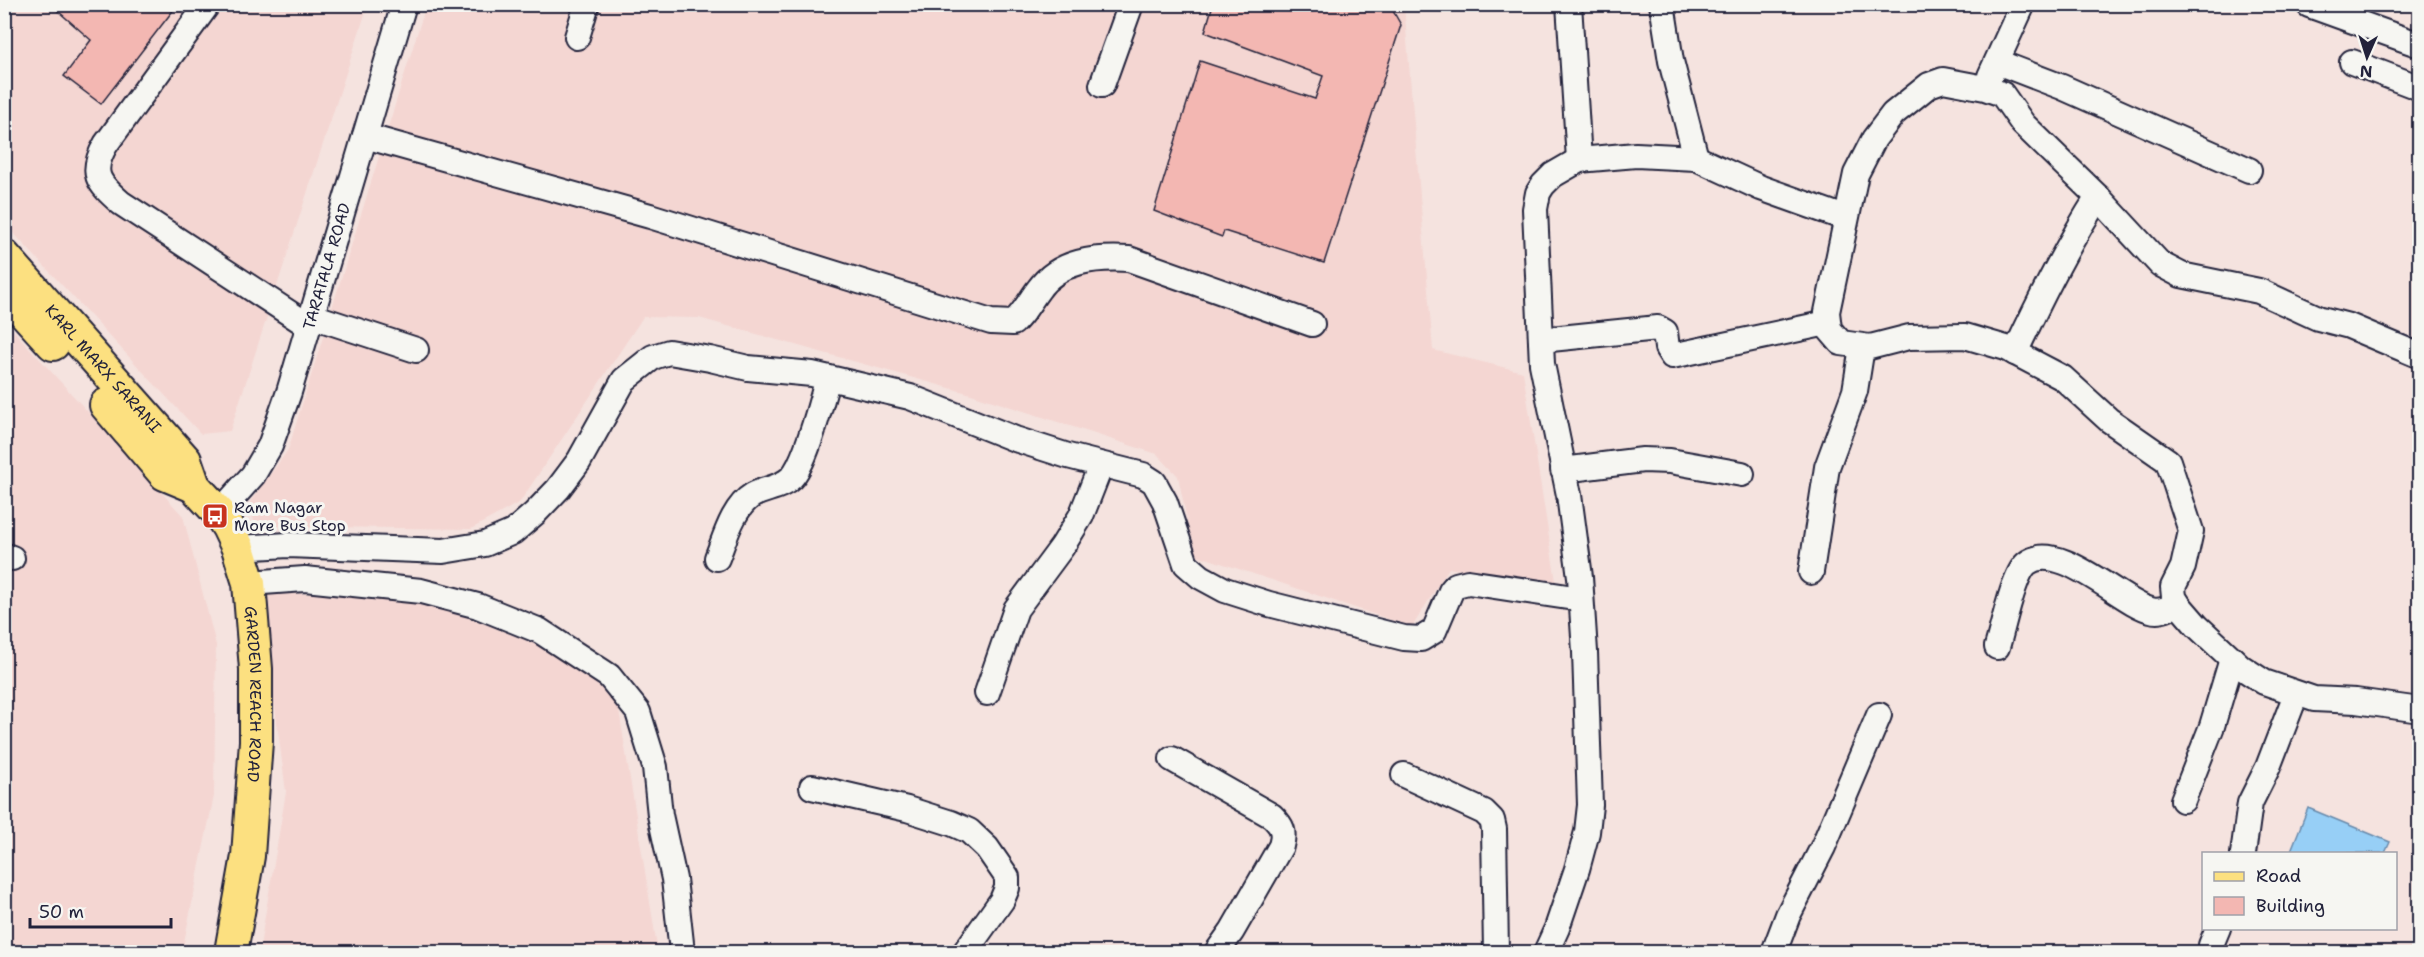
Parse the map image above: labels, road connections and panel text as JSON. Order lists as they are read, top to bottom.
{
  "streets": {
    "main road": ["KARL MARX SARANI", "GARDEN REACH ROAD"],
    "street": ["TARATALA ROAD"]
  },
  "crossings": [
    ["TARATALA ROAD", "KARL MARX SARANI"],
    ["TARATALA ROAD", "GARDEN REACH ROAD"],
    ["KARL MARX SARANI", "GARDEN REACH ROAD"]
  ],
  "places": {
    "bus stop": ["Ram Nagar More Bus Stop"]
  },
  "legend": ["Road", "Building"],
  "scale_bar": "50 m",
  "north": "bottom"
}
